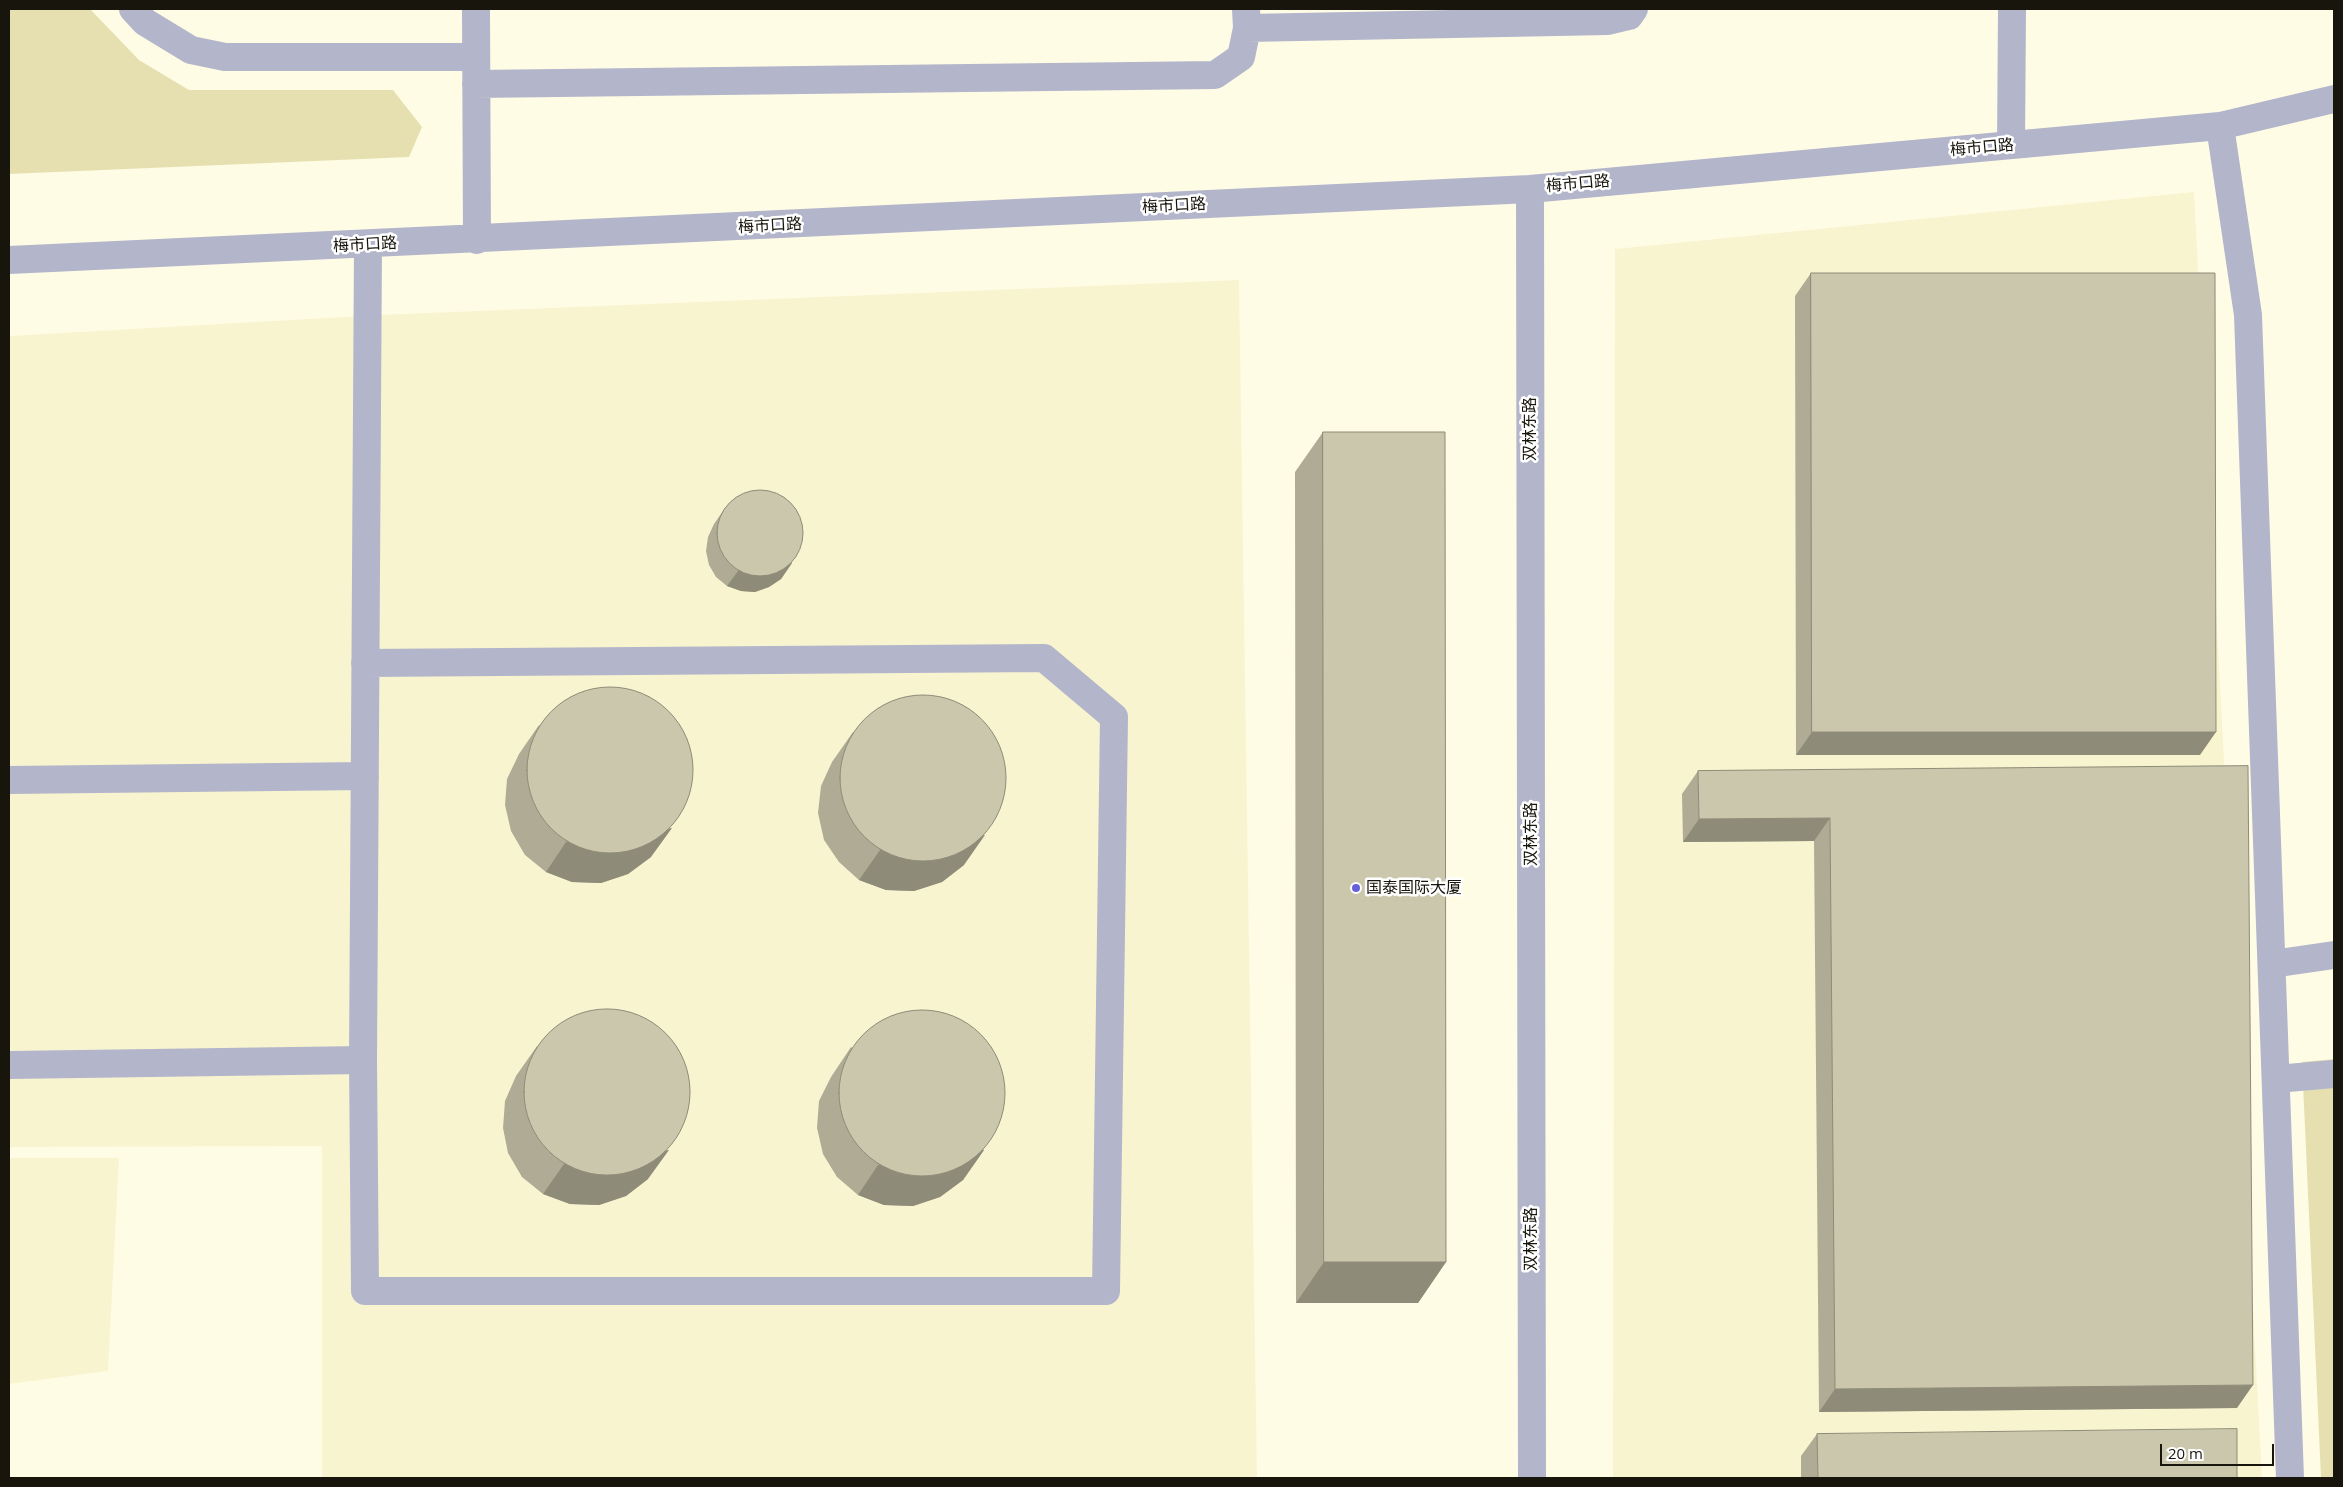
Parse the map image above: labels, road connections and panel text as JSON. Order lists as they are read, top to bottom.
{
  "streets": {
    "street": ["梅市口路", "双林东路"]
  },
  "crossings": [
    ["梅市口路", "双林东路"]
  ],
  "places": ["国泰国际大厦"],
  "scale_bar": "20 m"
}
